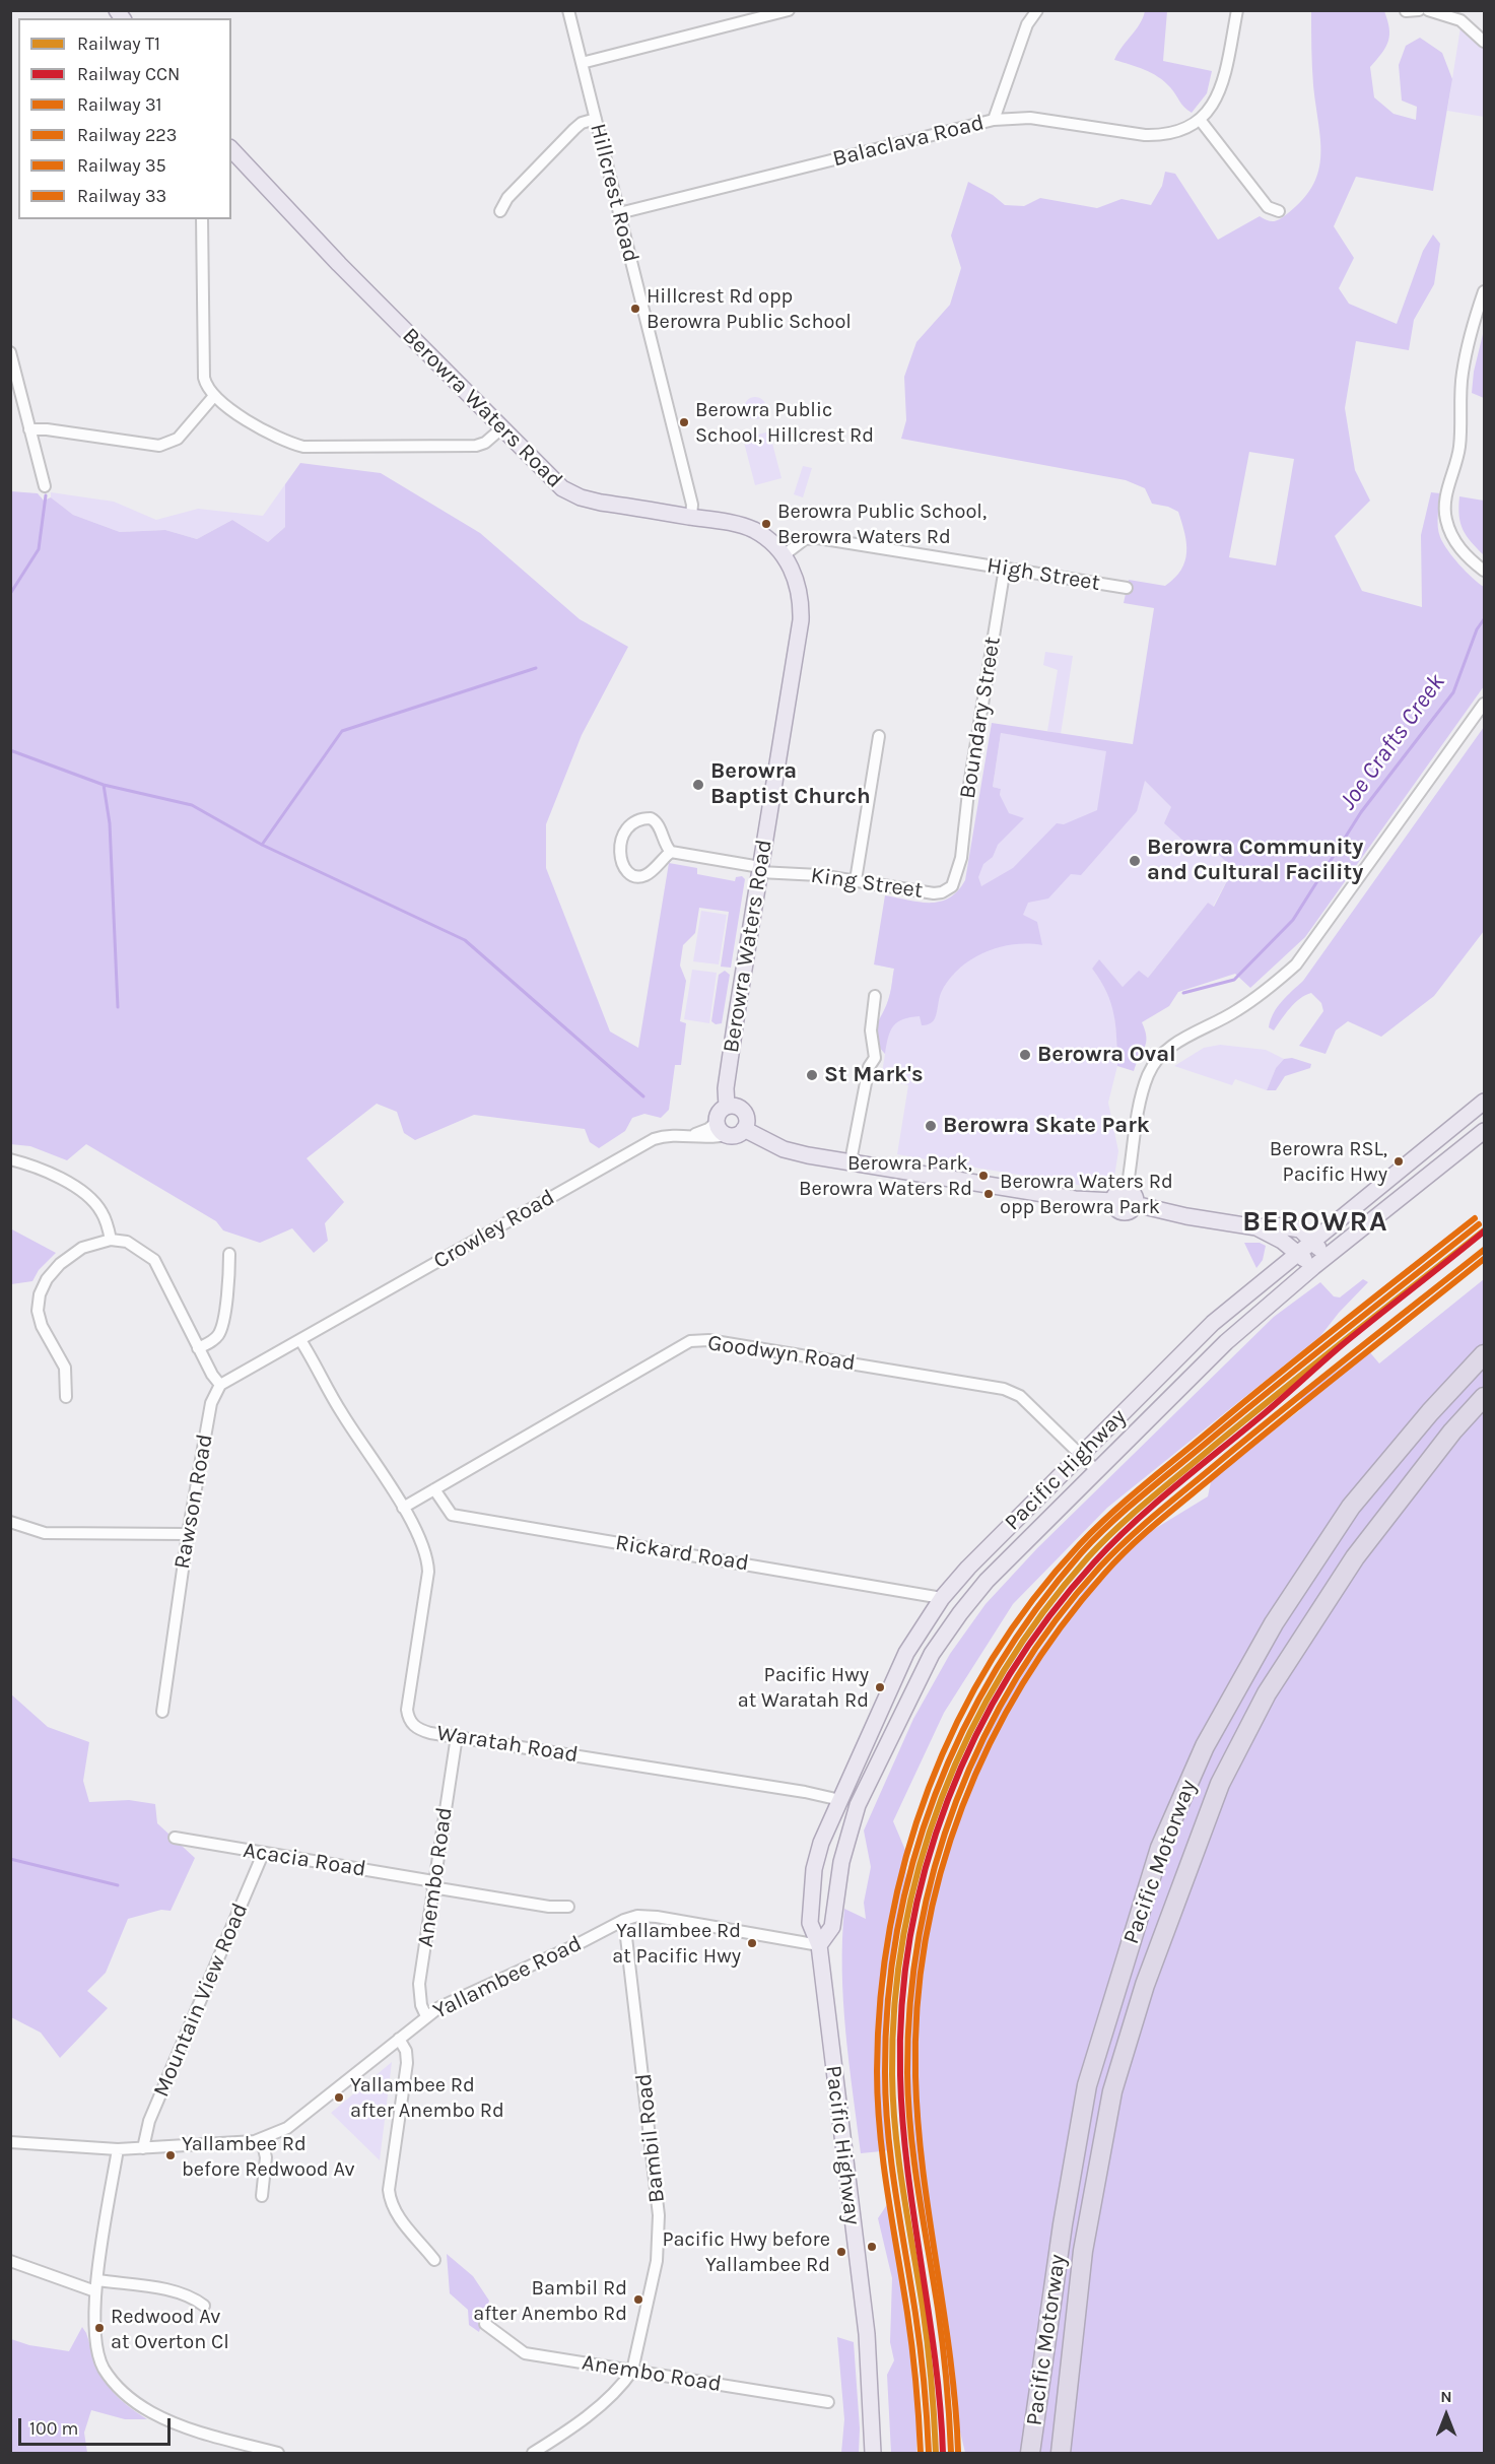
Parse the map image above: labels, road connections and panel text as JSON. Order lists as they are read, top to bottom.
{
  "streets": {
    "highway": ["Pacific Motorway"],
    "main road": ["Berowra Waters Road", "Pacific Highway"],
    "street": [
      "Balaclava Road",
      "Hillcrest Road",
      "High Street",
      "Boundary Street",
      "King Street",
      "Crowley Road",
      "Goodwyn Road",
      "Rawson Road",
      "Rickard Road",
      "Waratah Road",
      "Acacia Road",
      "Anembo Road",
      "Yallambee Road",
      "Mountain View Road",
      "Bambil Road"
    ]
  },
  "crossings": [
    ["Balaclava Road", "Hillcrest Road"],
    ["Hillcrest Road", "Berowra Waters Road"],
    ["Berowra Waters Road", "High Street"],
    ["Berowra Waters Road", "King Street"],
    ["Berowra Waters Road", "Crowley Road"],
    ["High Street", "Boundary Street"],
    ["Boundary Street", "King Street"],
    ["Crowley Road", "Waratah Road"],
    ["Goodwyn Road", "Pacific Highway"],
    ["Goodwyn Road", "Rickard Road"],
    ["Goodwyn Road", "Waratah Road"],
    ["Pacific Highway", "Rickard Road"],
    ["Pacific Highway", "Waratah Road"],
    ["Pacific Highway", "Yallambee Road"],
    ["Waratah Road", "Anembo Road"],
    ["Acacia Road", "Anembo Road"],
    ["Acacia Road", "Mountain View Road"],
    ["Anembo Road", "Yallambee Road"],
    ["Anembo Road", "Bambil Road"],
    ["Yallambee Road", "Mountain View Road"],
    ["Yallambee Road", "Bambil Road"]
  ],
  "districts": ["BEROWRA"],
  "water": ["Joe Crafts Creek"],
  "places": [
    "Hillcrest Rd opp Berowra Public School",
    "Berowra Public School, Hillcrest Rd",
    "Berowra Public School, Berowra Waters Rd",
    "Berowra Baptist Church",
    "Berowra Community and Cultural Facility",
    "Berowra Oval",
    "St Mark's",
    "Berowra Skate Park",
    "Berowra RSL, Pacific Hwy",
    "Berowra Park, Berowra Waters Rd",
    "Berowra Waters Rd opp Berowra Park",
    "Pacific Hwy at Waratah Rd",
    "Yallambee Rd at Pacific Hwy",
    "Yallambee Rd after Anembo Rd",
    "Yallambee Rd before Redwood Av",
    "Pacific Hwy before Yallambee Rd",
    "Bambil Rd after Anembo Rd",
    "Redwood Av at Overton Cl"
  ],
  "lines": [
    "rail line 35",
    "rail line 31",
    "rail line T1",
    "rail line CCN",
    "rail line 223",
    "rail line 33"
  ],
  "legend": [
    "Railway T1",
    "Railway CCN",
    "Railway 31",
    "Railway 223",
    "Railway 35",
    "Railway 33"
  ],
  "scale_bar": "100 m",
  "north": "top"
}
